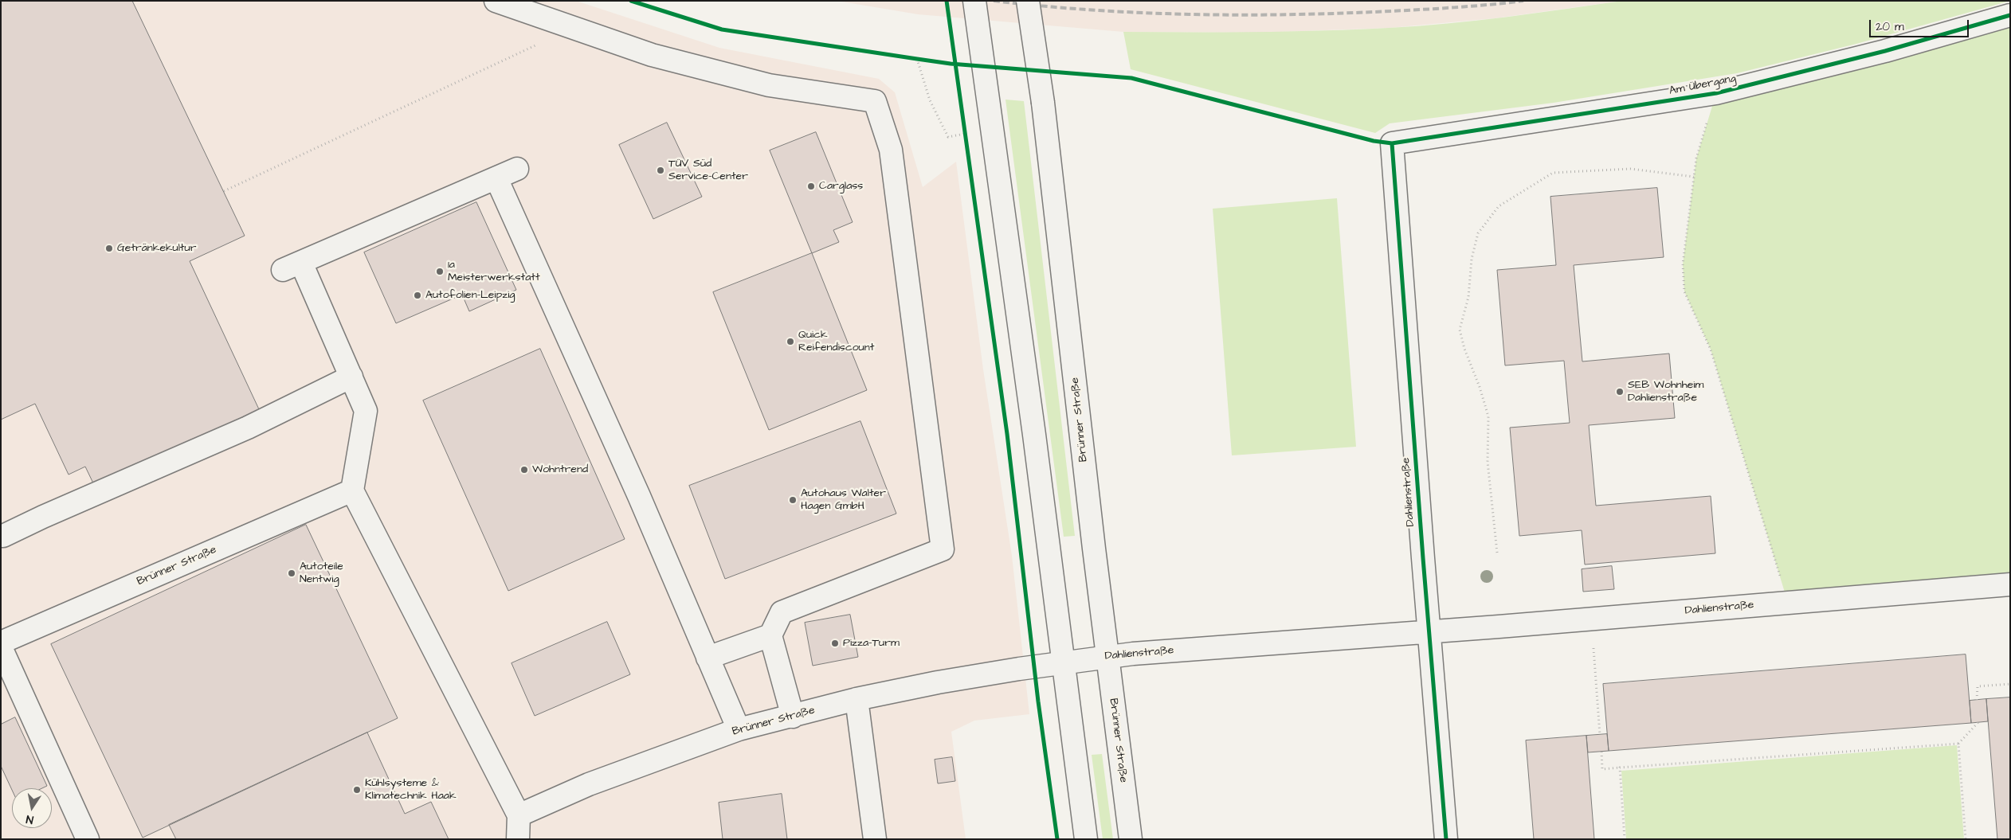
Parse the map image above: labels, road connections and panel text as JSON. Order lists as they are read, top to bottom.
{
  "streets": {
    "street": ["Am Übergang", "Brünner Straße", "Dahlienstraße"]
  },
  "crossings": [
    ["Am Übergang", "Dahlienstraße"],
    ["Brünner Straße", "Dahlienstraße"]
  ],
  "places": [
    "TÜV Süd Service-Center",
    "Carglass",
    "Getränkekultur",
    "1a Meisterwerkstatt",
    "Autofolien-Leipzig",
    "Quick Reifendiscount",
    "SEB Wohnheim Dahlienstraße",
    "Wohntrend",
    "Autohaus Walter Hagen GmbH",
    "Autoteile Nentwig",
    "Pizza-Turm",
    "Kühlsysteme & Klimatechnik Haak"
  ],
  "scale_bar": "20 m",
  "north": "bottom"
}
